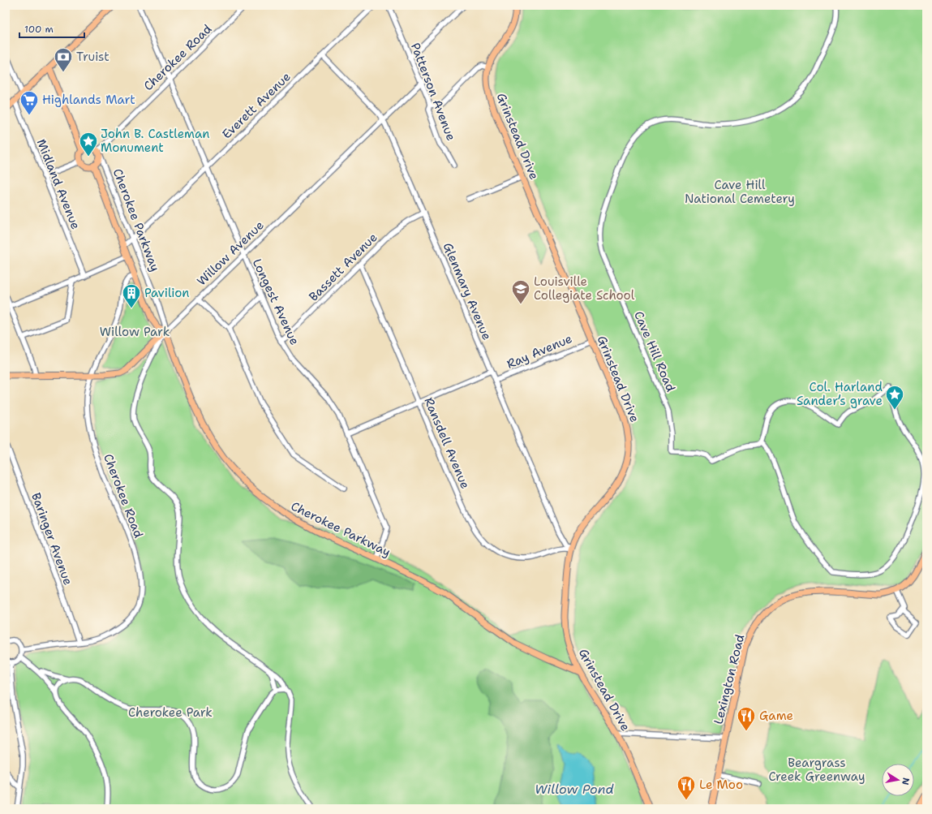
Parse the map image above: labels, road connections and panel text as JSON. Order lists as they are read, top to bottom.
{
  "streets": {
    "main road": [
      "Grinstead Drive",
      "Cherokee Parkway",
      "Willow Avenue",
      "Lexington Road"
    ],
    "street": [
      "Cherokee Road",
      "Patterson Avenue",
      "Everett Avenue",
      "Midland Avenue",
      "Bassett Avenue",
      "Glenmary Avenue",
      "Longest Avenue",
      "Ray Avenue",
      "Cave Hill Road",
      "Ransdell Avenue",
      "Baringer Avenue"
    ]
  },
  "crossings": [
    ["Cherokee Road", "Cherokee Parkway"],
    ["Cherokee Road", "Willow Avenue"],
    ["Cherokee Road", "Longest Avenue"],
    ["Cherokee Road", "Baringer Avenue"],
    ["Patterson Avenue", "Willow Avenue"],
    ["Everett Avenue", "Cherokee Parkway"],
    ["Everett Avenue", "Glenmary Avenue"],
    ["Everett Avenue", "Longest Avenue"],
    ["Grinstead Drive", "Cherokee Parkway"],
    ["Grinstead Drive", "Glenmary Avenue"],
    ["Grinstead Drive", "Ray Avenue"],
    ["Grinstead Drive", "Ransdell Avenue"],
    ["Cherokee Parkway", "Willow Avenue"],
    ["Cherokee Parkway", "Longest Avenue"],
    ["Willow Avenue", "Glenmary Avenue"],
    ["Willow Avenue", "Longest Avenue"],
    ["Bassett Avenue", "Glenmary Avenue"],
    ["Bassett Avenue", "Longest Avenue"],
    ["Bassett Avenue", "Ransdell Avenue"],
    ["Glenmary Avenue", "Ray Avenue"],
    ["Glenmary Avenue", "Ransdell Avenue"],
    ["Longest Avenue", "Ray Avenue"],
    ["Ray Avenue", "Ransdell Avenue"]
  ],
  "water": ["Willow Pond"],
  "parks": [
    "Cave Hill National Cemetery",
    "Willow Park",
    "Cherokee Park",
    "Beargrass Creek Greenway"
  ],
  "places": {
    "bank": ["Truist"],
    "supermarket": ["Highlands Mart"],
    "place": ["John B. Castleman Monument", "Col. Harland Sander’s grave"],
    "school or university": ["Louisville Collegiate School"],
    "building": ["Pavilion"],
    "restaurant": ["Game", "Le Moo"]
  },
  "scale_bar": "100 m",
  "north": "right"
}
